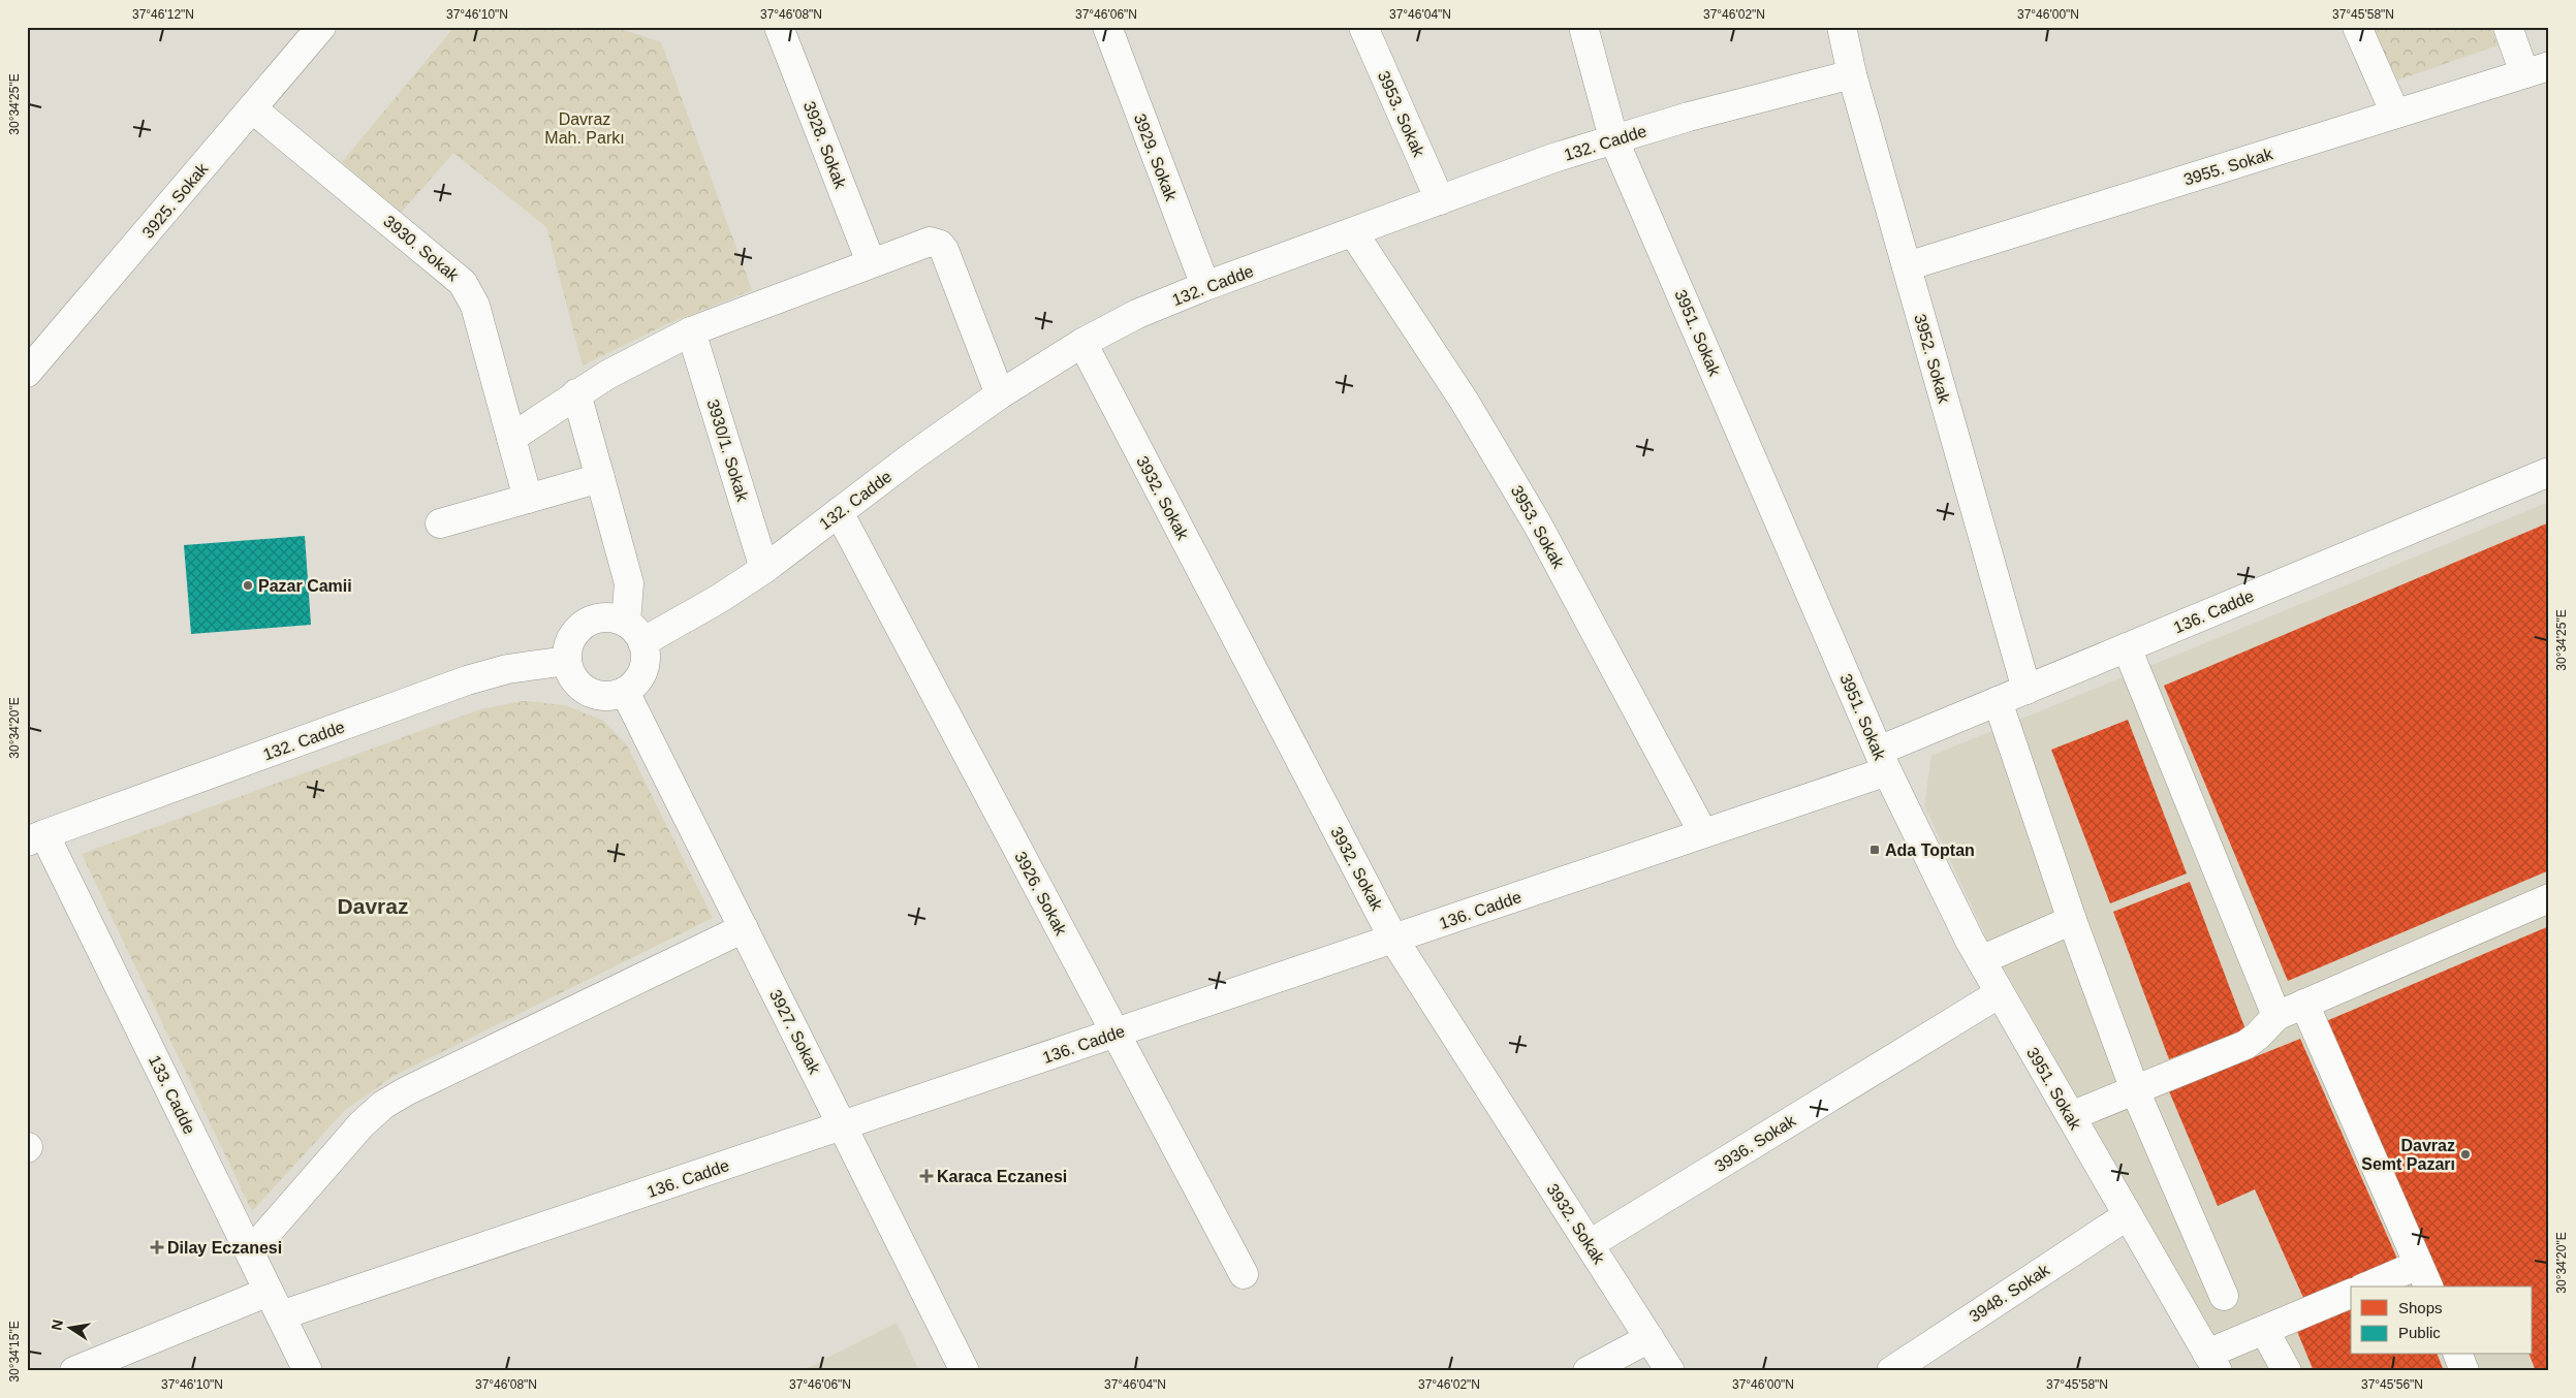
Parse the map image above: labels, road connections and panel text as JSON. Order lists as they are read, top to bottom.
{
  "streets": {
    "street": [
      "3953. Sokak",
      "132. Cadde",
      "3928. Sokak",
      "3929. Sokak",
      "3955. Sokak",
      "3925. Sokak",
      "3930. Sokak",
      "3951. Sokak",
      "3952. Sokak",
      "3930/1. Sokak",
      "3932. Sokak",
      "136. Cadde",
      "3926. Sokak",
      "3927. Sokak",
      "133. Cadde",
      "3936. Sokak",
      "3948. Sokak"
    ]
  },
  "crossings": [
    ["3953. Sokak", "132. Cadde"],
    ["3953. Sokak", "136. Cadde"],
    ["132. Cadde", "3929. Sokak"],
    ["132. Cadde", "3951. Sokak"],
    ["132. Cadde", "3952. Sokak"],
    ["132. Cadde", "3930/1. Sokak"],
    ["132. Cadde", "3932. Sokak"],
    ["132. Cadde", "3926. Sokak"],
    ["132. Cadde", "3927. Sokak"],
    ["132. Cadde", "133. Cadde"],
    ["3955. Sokak", "3952. Sokak"],
    ["3925. Sokak", "3930. Sokak"],
    ["3951. Sokak", "136. Cadde"],
    ["3951. Sokak", "3936. Sokak"],
    ["3951. Sokak", "3948. Sokak"],
    ["3952. Sokak", "136. Cadde"],
    ["3932. Sokak", "136. Cadde"],
    ["3932. Sokak", "3936. Sokak"],
    ["136. Cadde", "3926. Sokak"],
    ["136. Cadde", "3927. Sokak"],
    ["136. Cadde", "133. Cadde"]
  ],
  "districts": ["Davraz"],
  "parks": ["Davraz Mah. Parkı"],
  "places": {
    "other": ["Pazar Camii", "Davraz Semt Pazarı"],
    "transit": ["Ada Toptan"],
    "health": ["Karaca Eczanesi", "Dilay Eczanesi"]
  },
  "legend": ["Shops", "Public"],
  "north": "left",
  "coordinates": [
    "37°46'12\"N",
    "37°46'10\"N",
    "37°46'08\"N",
    "37°46'06\"N",
    "37°46'04\"N",
    "37°46'02\"N",
    "37°46'00\"N",
    "37°45'58\"N",
    "30°34'25\"E",
    "30°34'20\"E",
    "30°34'15\"E",
    "37°45'56\"N"
  ]
}
